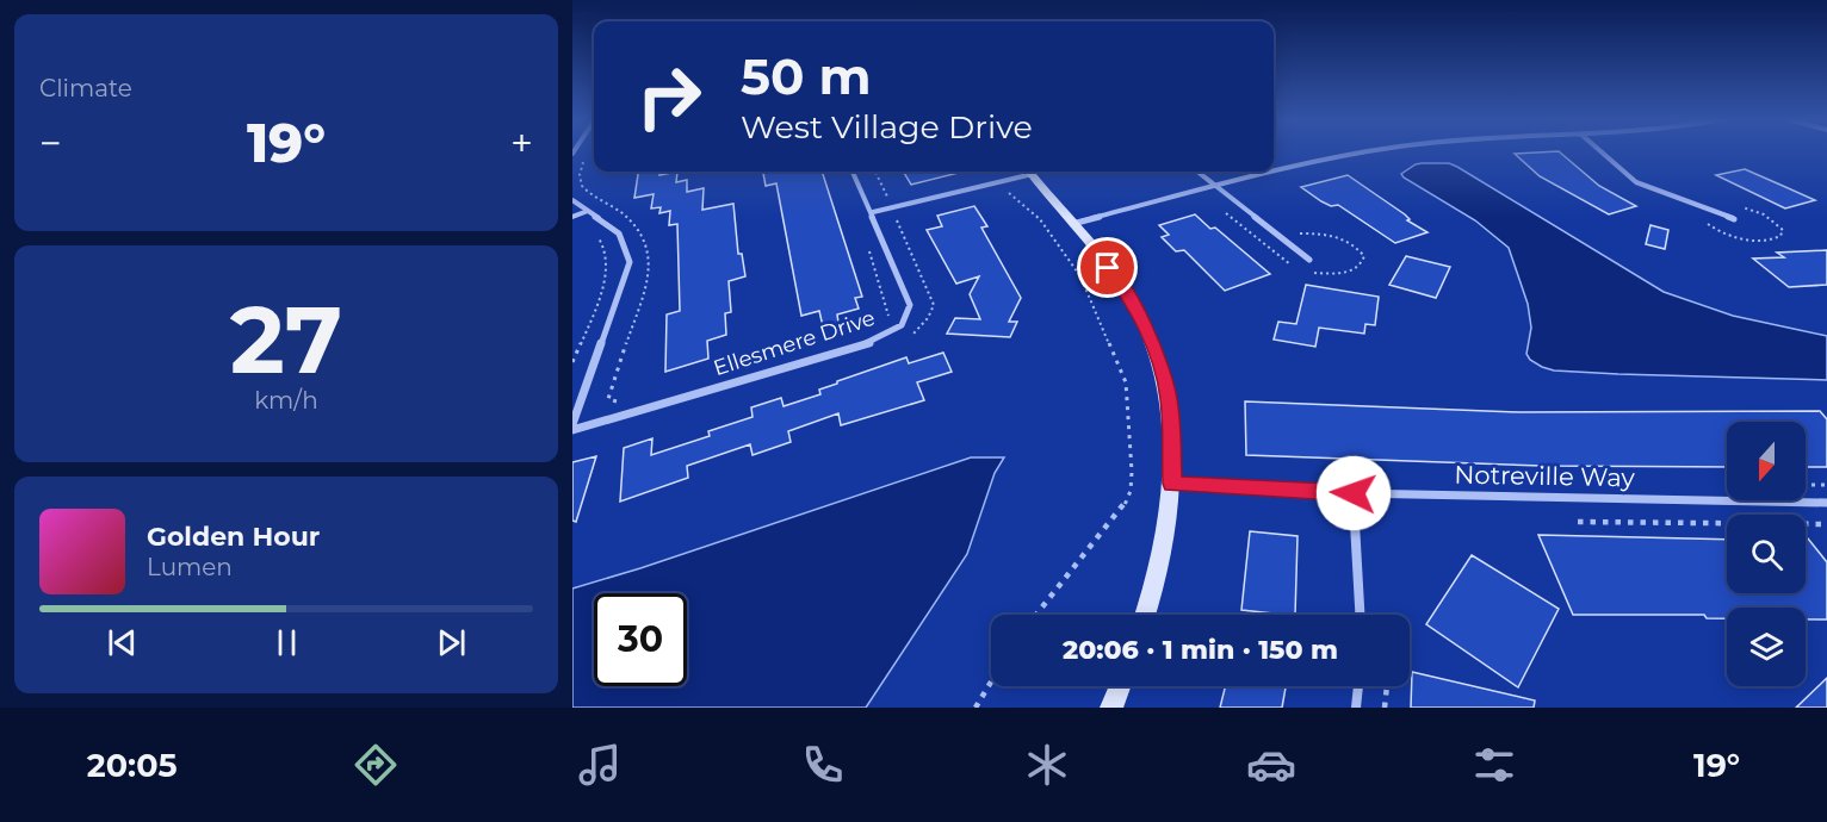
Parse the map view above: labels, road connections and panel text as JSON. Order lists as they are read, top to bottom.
{
  "streets": {
    "street": ["Ellesmere Drive", "Notreville Way"]
  },
  "north": "bottom",
  "page": {
    "tile": [
      "Climate",
      ["27", "km/h"]
    ],
    "turn": ["50 m", "West Village Drive"],
    "heat": ["−", "19°", "+"],
    "song": ["Golden Hour", "Lumen"],
    "limit": "30",
    "trip": "20:06 · 1 min · 150 m",
    "tabs": ["20:05", "19°"]
  }
}
